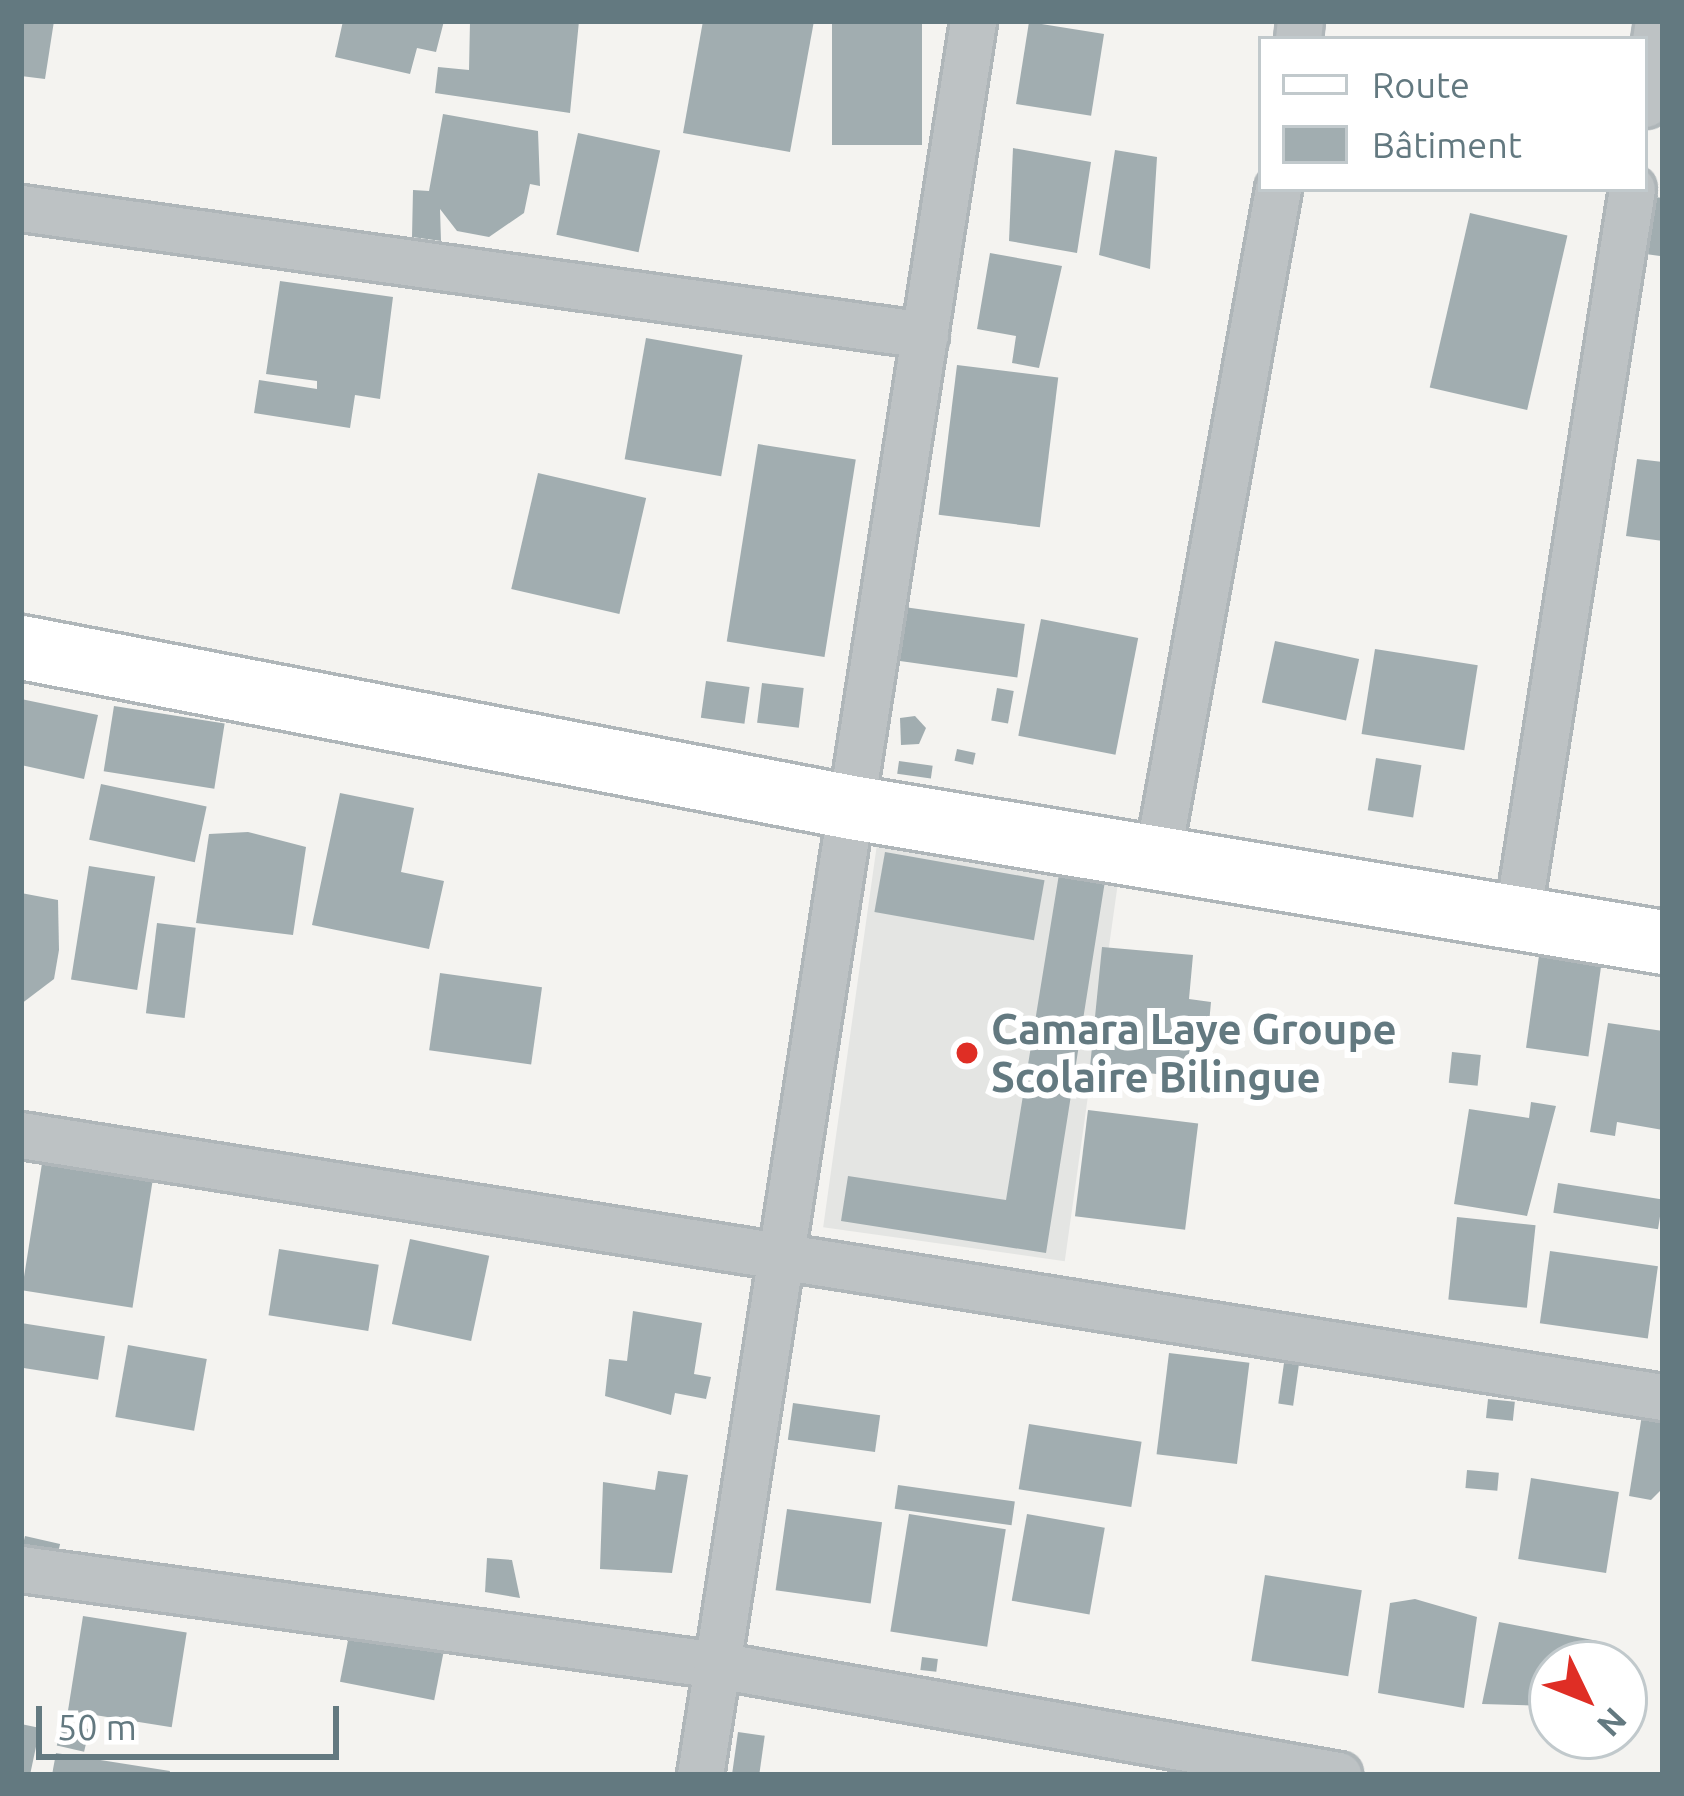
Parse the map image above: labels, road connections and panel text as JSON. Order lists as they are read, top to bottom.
{
  "places": ["Camara Laye Groupe Scolaire Bilingue"],
  "legend": ["Route", "Bâtiment"],
  "scale_bar": "50 m",
  "north": "bottom right"
}
